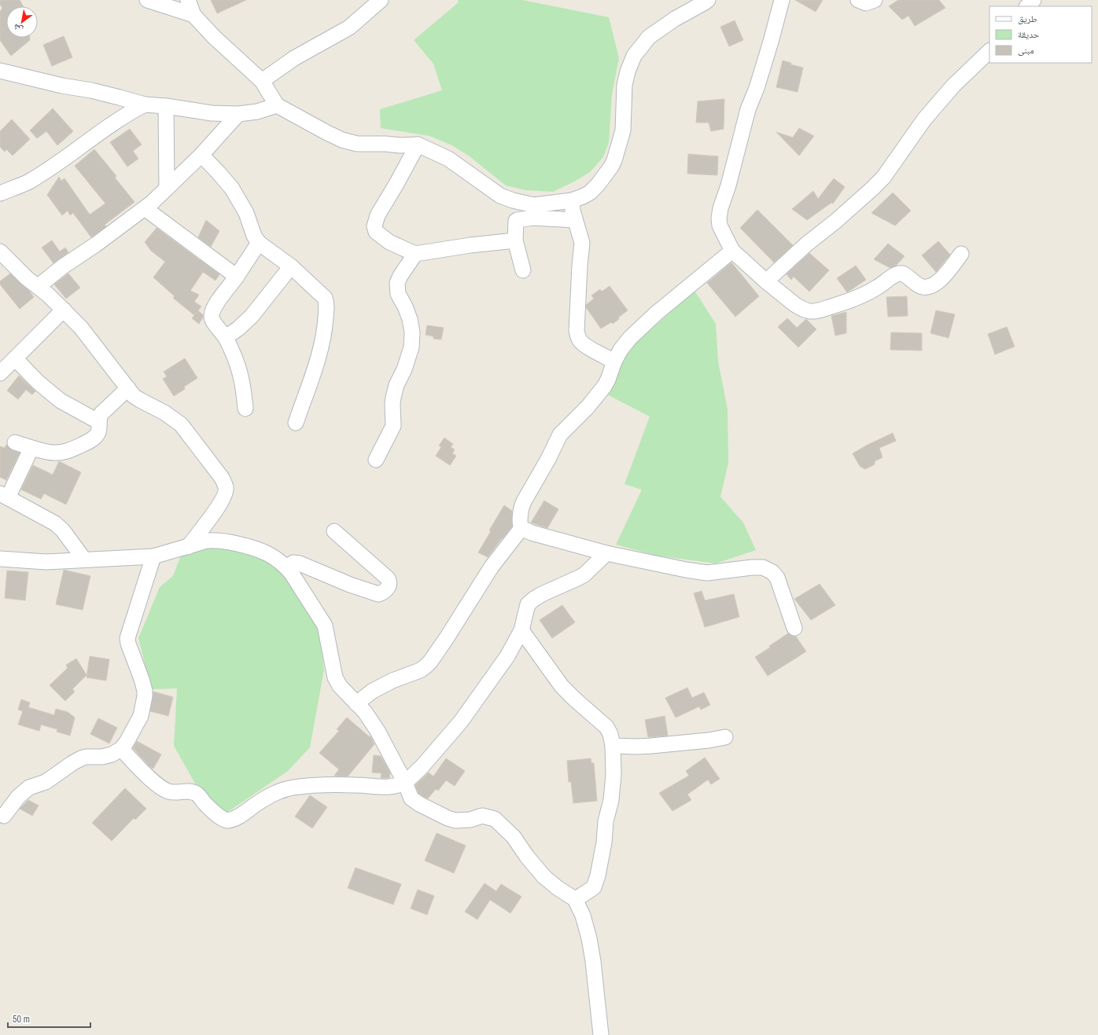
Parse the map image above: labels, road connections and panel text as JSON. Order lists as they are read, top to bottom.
{
  "legend": ["طريق", "حديقة", "مبنى"],
  "scale_bar": "50 m",
  "north": "bottom left"
}
